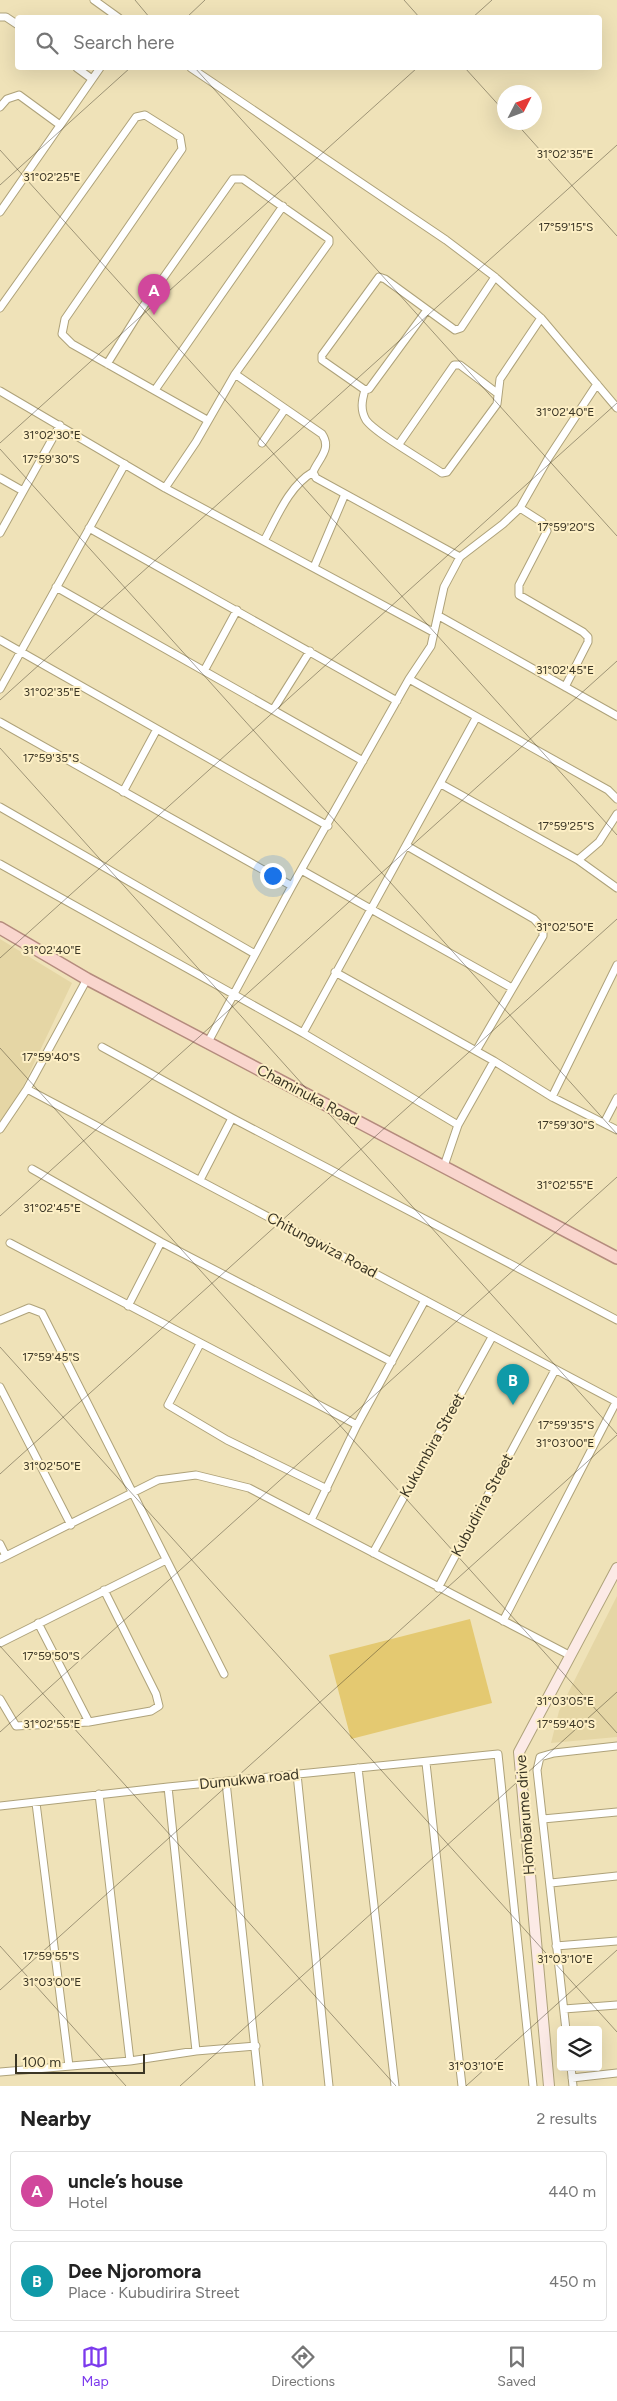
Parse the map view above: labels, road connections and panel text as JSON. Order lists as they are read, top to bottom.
{
  "streets": {
    "main road": ["Chaminuka Road"],
    "street": [
      "Chitungwiza Road",
      "Kukumbira Street",
      "Kubudirira Street",
      "Dumukwa road",
      "Hombarume drive"
    ]
  },
  "crossings": [
    ["Chitungwiza Road", "Kukumbira Street"],
    ["Chitungwiza Road", "Kubudirira Street"]
  ],
  "scale_bar": "100 m",
  "north": "top right",
  "page": {
    "search": "Search here",
    "pins": ["A", "B"],
    "scale": "100 m",
    "heading": ["Nearby", "2 results"],
    "list": [
      {
        "mark": "A",
        "name": "uncle’s house",
        "note": "Hotel",
        "value": "440 m"
      },
      {
        "mark": "B",
        "name": "Dee Njoromora",
        "note": "Place · Kubudirira Street",
        "value": "450 m"
      }
    ],
    "nav": ["Map", "Directions", "Saved"]
  },
  "coordinates": [
    "31°02'35\"E",
    "31°02'25\"E",
    "17°59'15\"S",
    "31°02'40\"E",
    "31°02'30\"E",
    "17°59'30\"S",
    "17°59'20\"S",
    "31°02'45\"E",
    "17°59'35\"S",
    "17°59'25\"S",
    "31°02'50\"E",
    "17°59'40\"S",
    "31°02'55\"E",
    "17°59'45\"S",
    "31°03'00\"E",
    "17°59'50\"S",
    "31°03'05\"E",
    "17°59'55\"S",
    "31°03'10\"E"
  ]
}
